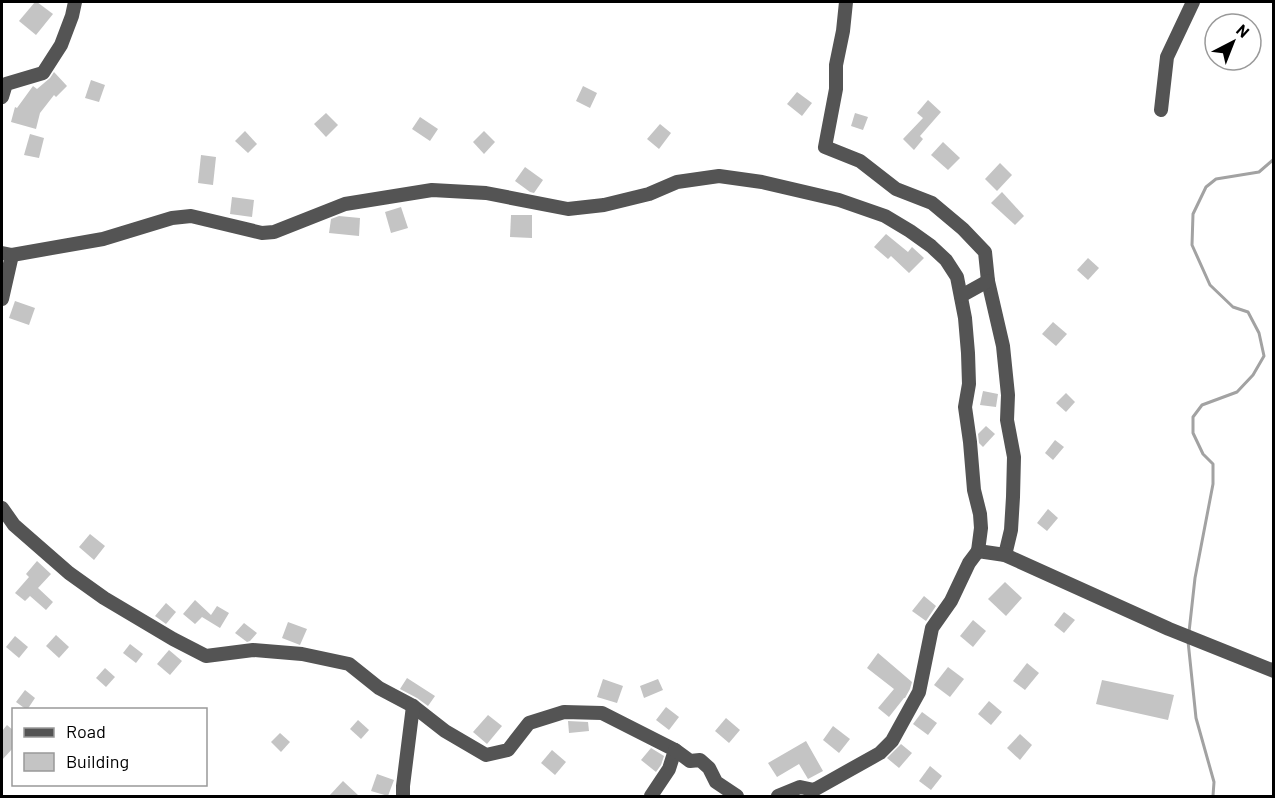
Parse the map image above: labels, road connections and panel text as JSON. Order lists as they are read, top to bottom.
{
  "legend": ["Road", "Building"],
  "north": "top right"
}
